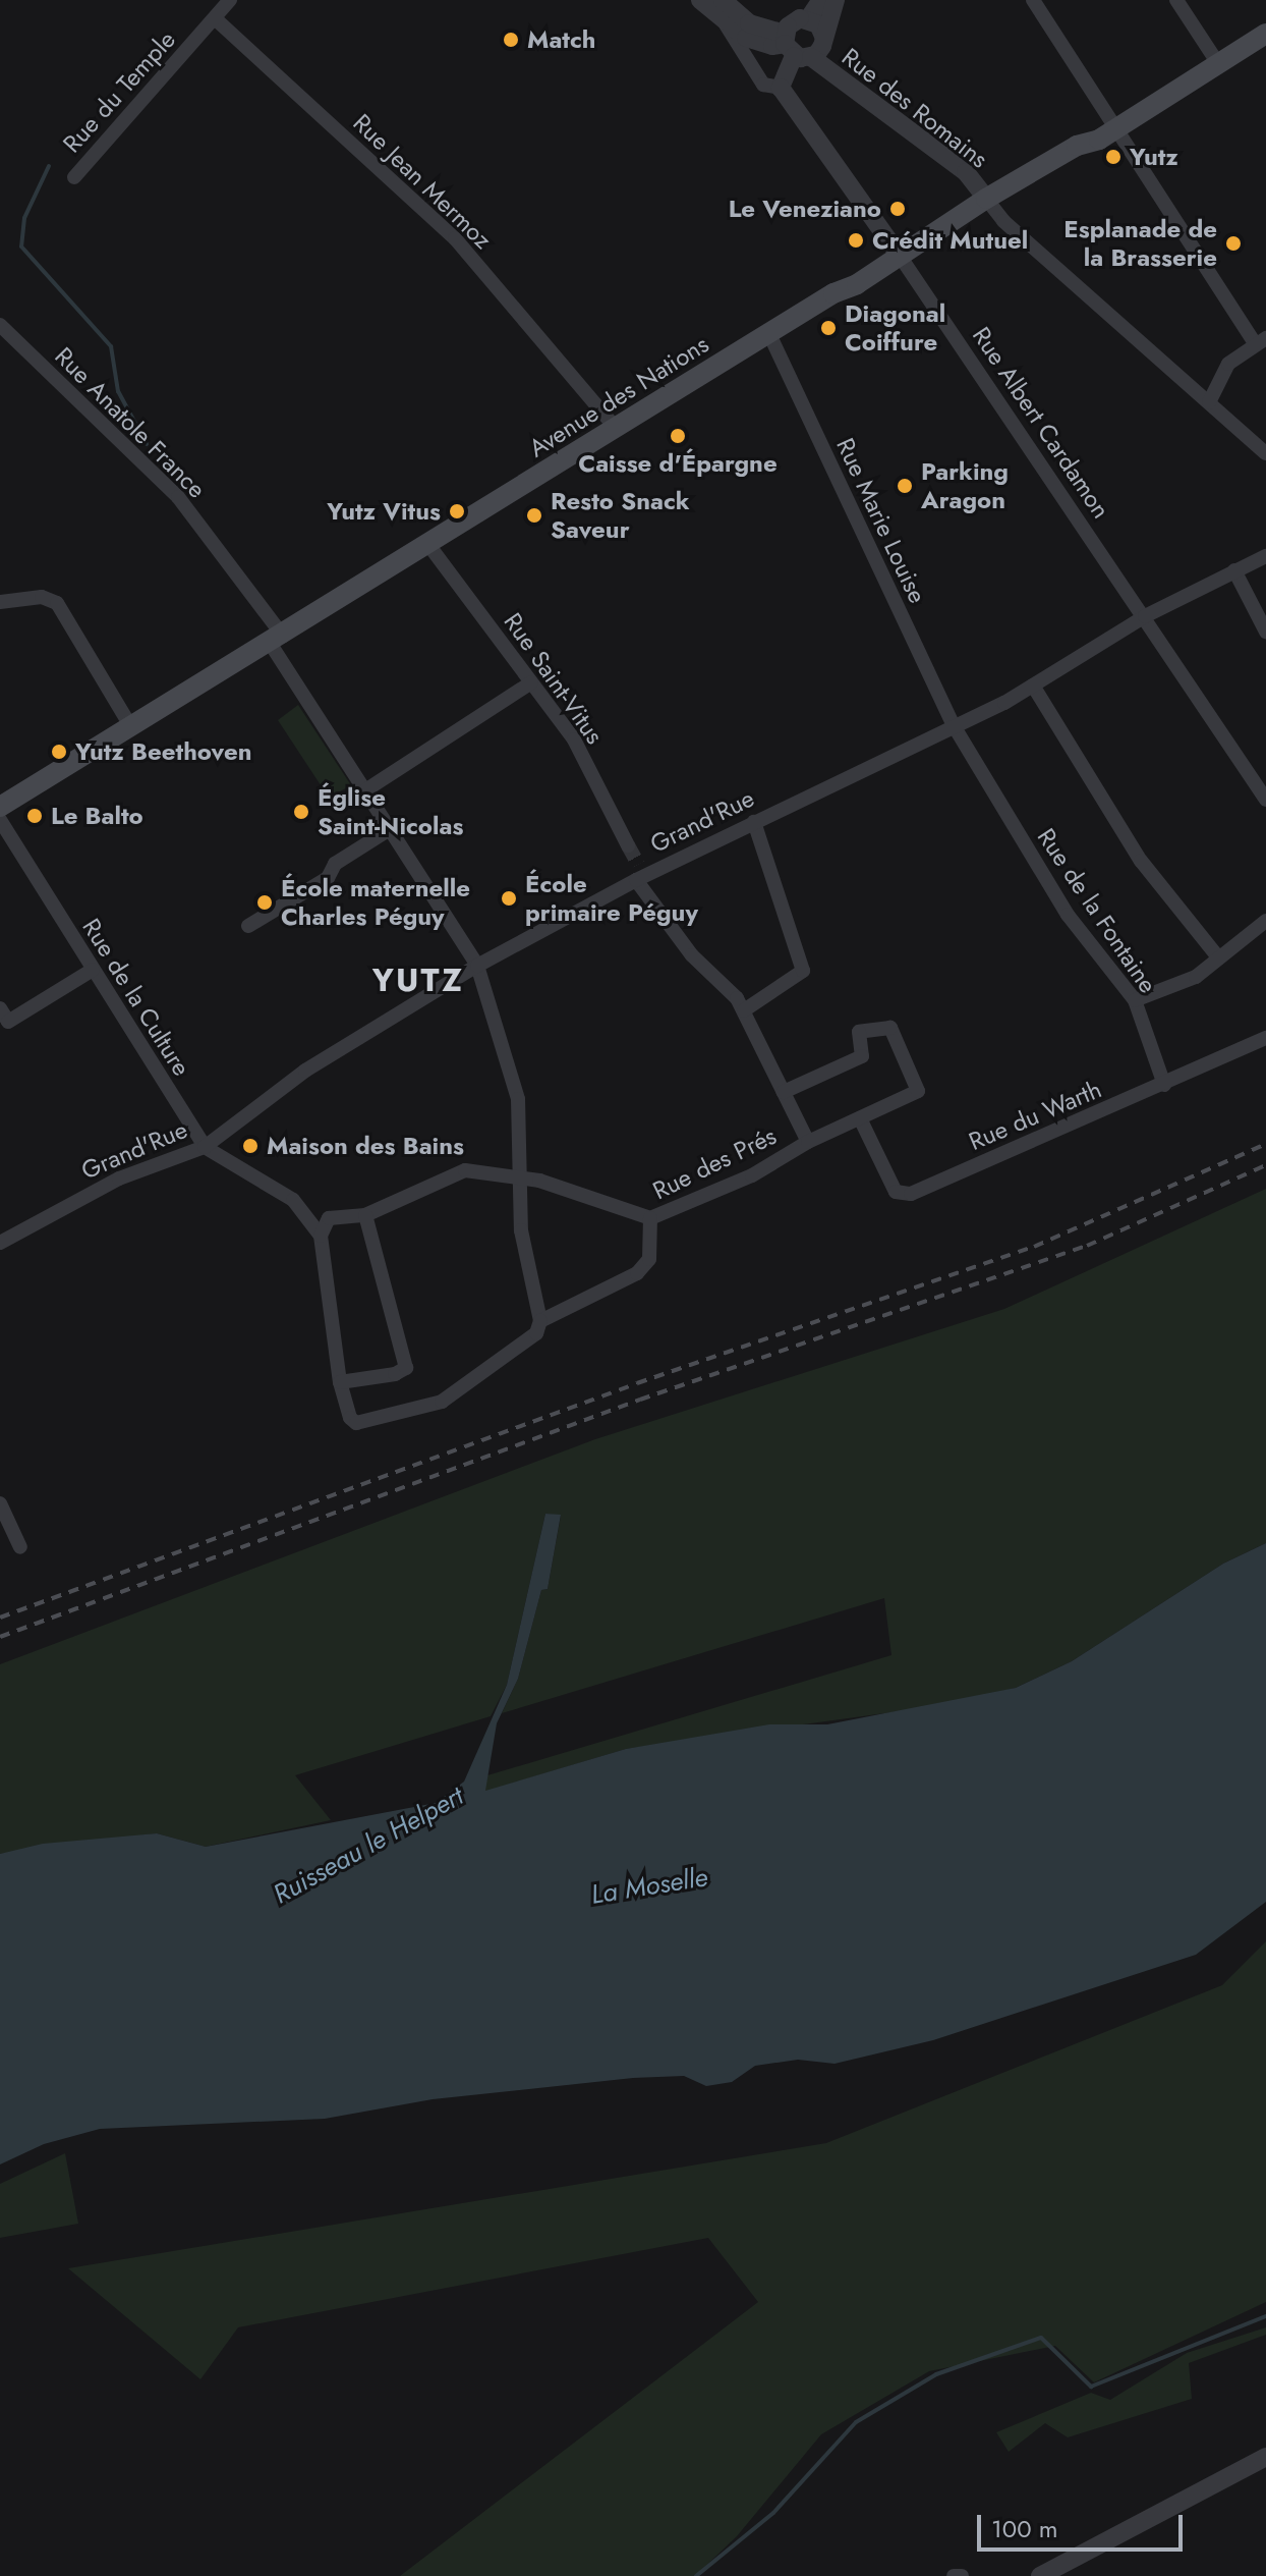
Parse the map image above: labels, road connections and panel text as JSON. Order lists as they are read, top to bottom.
{
  "streets": {
    "main road": ["Avenue des Nations"],
    "street": [
      "Rue du Temple",
      "Rue des Romains",
      "Rue Jean Mermoz",
      "Rue Anatole France",
      "Rue Albert Cardamon",
      "Rue Marie Louise",
      "Rue Saint-Vitus",
      "Grand'Rue",
      "Rue de la Fontaine",
      "Rue de la Culture",
      "Rue du Warth",
      "Rue des Prés"
    ]
  },
  "crossings": [
    ["Rue du Temple", "Rue Jean Mermoz"],
    ["Rue des Romains", "Avenue des Nations"],
    ["Rue Jean Mermoz", "Avenue des Nations"],
    ["Avenue des Nations", "Rue Anatole France"],
    ["Avenue des Nations", "Rue Albert Cardamon"],
    ["Avenue des Nations", "Rue Marie Louise"],
    ["Avenue des Nations", "Rue Saint-Vitus"],
    ["Rue Anatole France", "Grand'Rue"],
    ["Rue Anatole France", "Rue des Prés"],
    ["Rue Albert Cardamon", "Grand'Rue"],
    ["Rue Marie Louise", "Grand'Rue"],
    ["Rue Marie Louise", "Rue de la Fontaine"],
    ["Grand'Rue", "Rue de la Fontaine"],
    ["Grand'Rue", "Rue de la Culture"],
    ["Rue de la Fontaine", "Rue du Warth"],
    ["Rue du Warth", "Rue des Prés"]
  ],
  "districts": ["YUTZ"],
  "water": ["Ruisseau le Helpert", "La Moselle"],
  "places": [
    "Match",
    "Yutz",
    "Le Veneziano",
    "Crédit Mutuel",
    "Esplanade de la Brasserie",
    "Diagonal Coiffure",
    "Caisse d'Épargne",
    "Parking Aragon",
    "Yutz Vitus",
    "Resto Snack Saveur",
    "Yutz Beethoven",
    "Église Saint-Nicolas",
    "Le Balto",
    "École primaire Péguy",
    "École maternelle Charles Péguy",
    "Maison des Bains"
  ],
  "scale_bar": "100 m"
}
